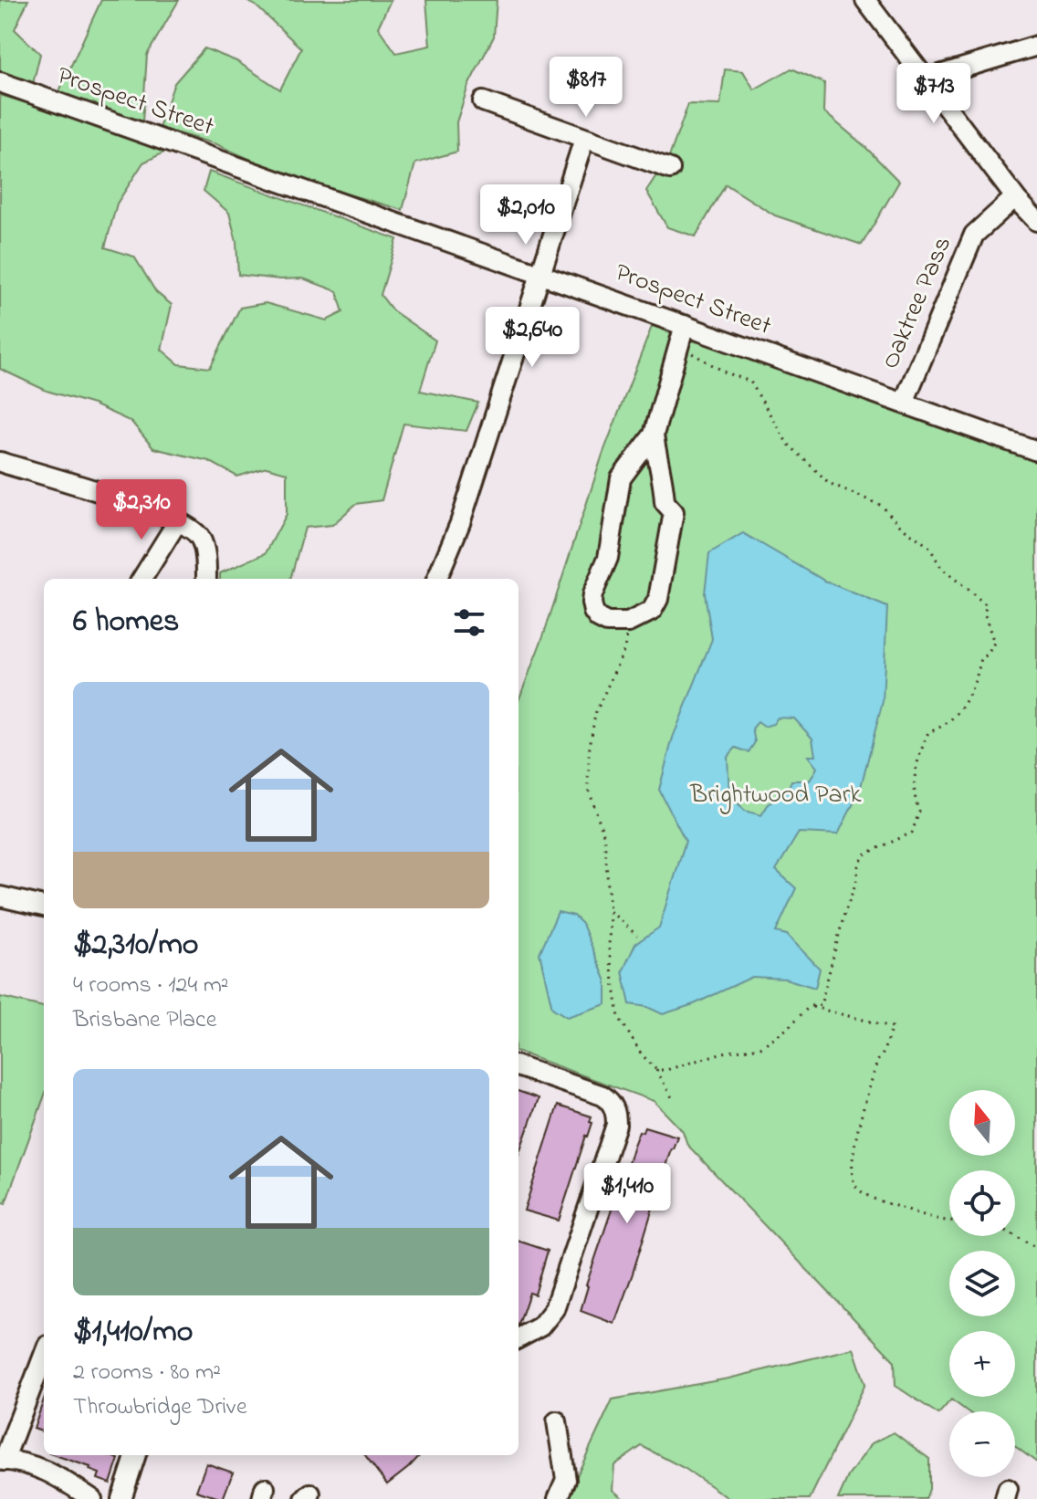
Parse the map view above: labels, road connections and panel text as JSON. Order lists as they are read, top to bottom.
{
  "streets": {
    "street": ["Prospect Street", "Oaktree Pass"]
  },
  "crossings": [
    ["Prospect Street", "Oaktree Pass"]
  ],
  "parks": ["Brightwood Park"],
  "north": "top",
  "page": {
    "price": [
      "$817",
      "$713",
      "$2,010",
      "$2,640",
      "$2,310",
      "$1,410"
    ],
    "heading": "6 homes",
    "list": [
      {
        "name": "$2,310/mo",
        "note": "4 rooms · 124 m² · Brisbane Place"
      },
      {
        "name": "$1,410/mo",
        "note": "2 rooms · 80 m² · Throwbridge Drive"
      }
    ],
    "map_buttons": ["+", "−"]
  }
}
